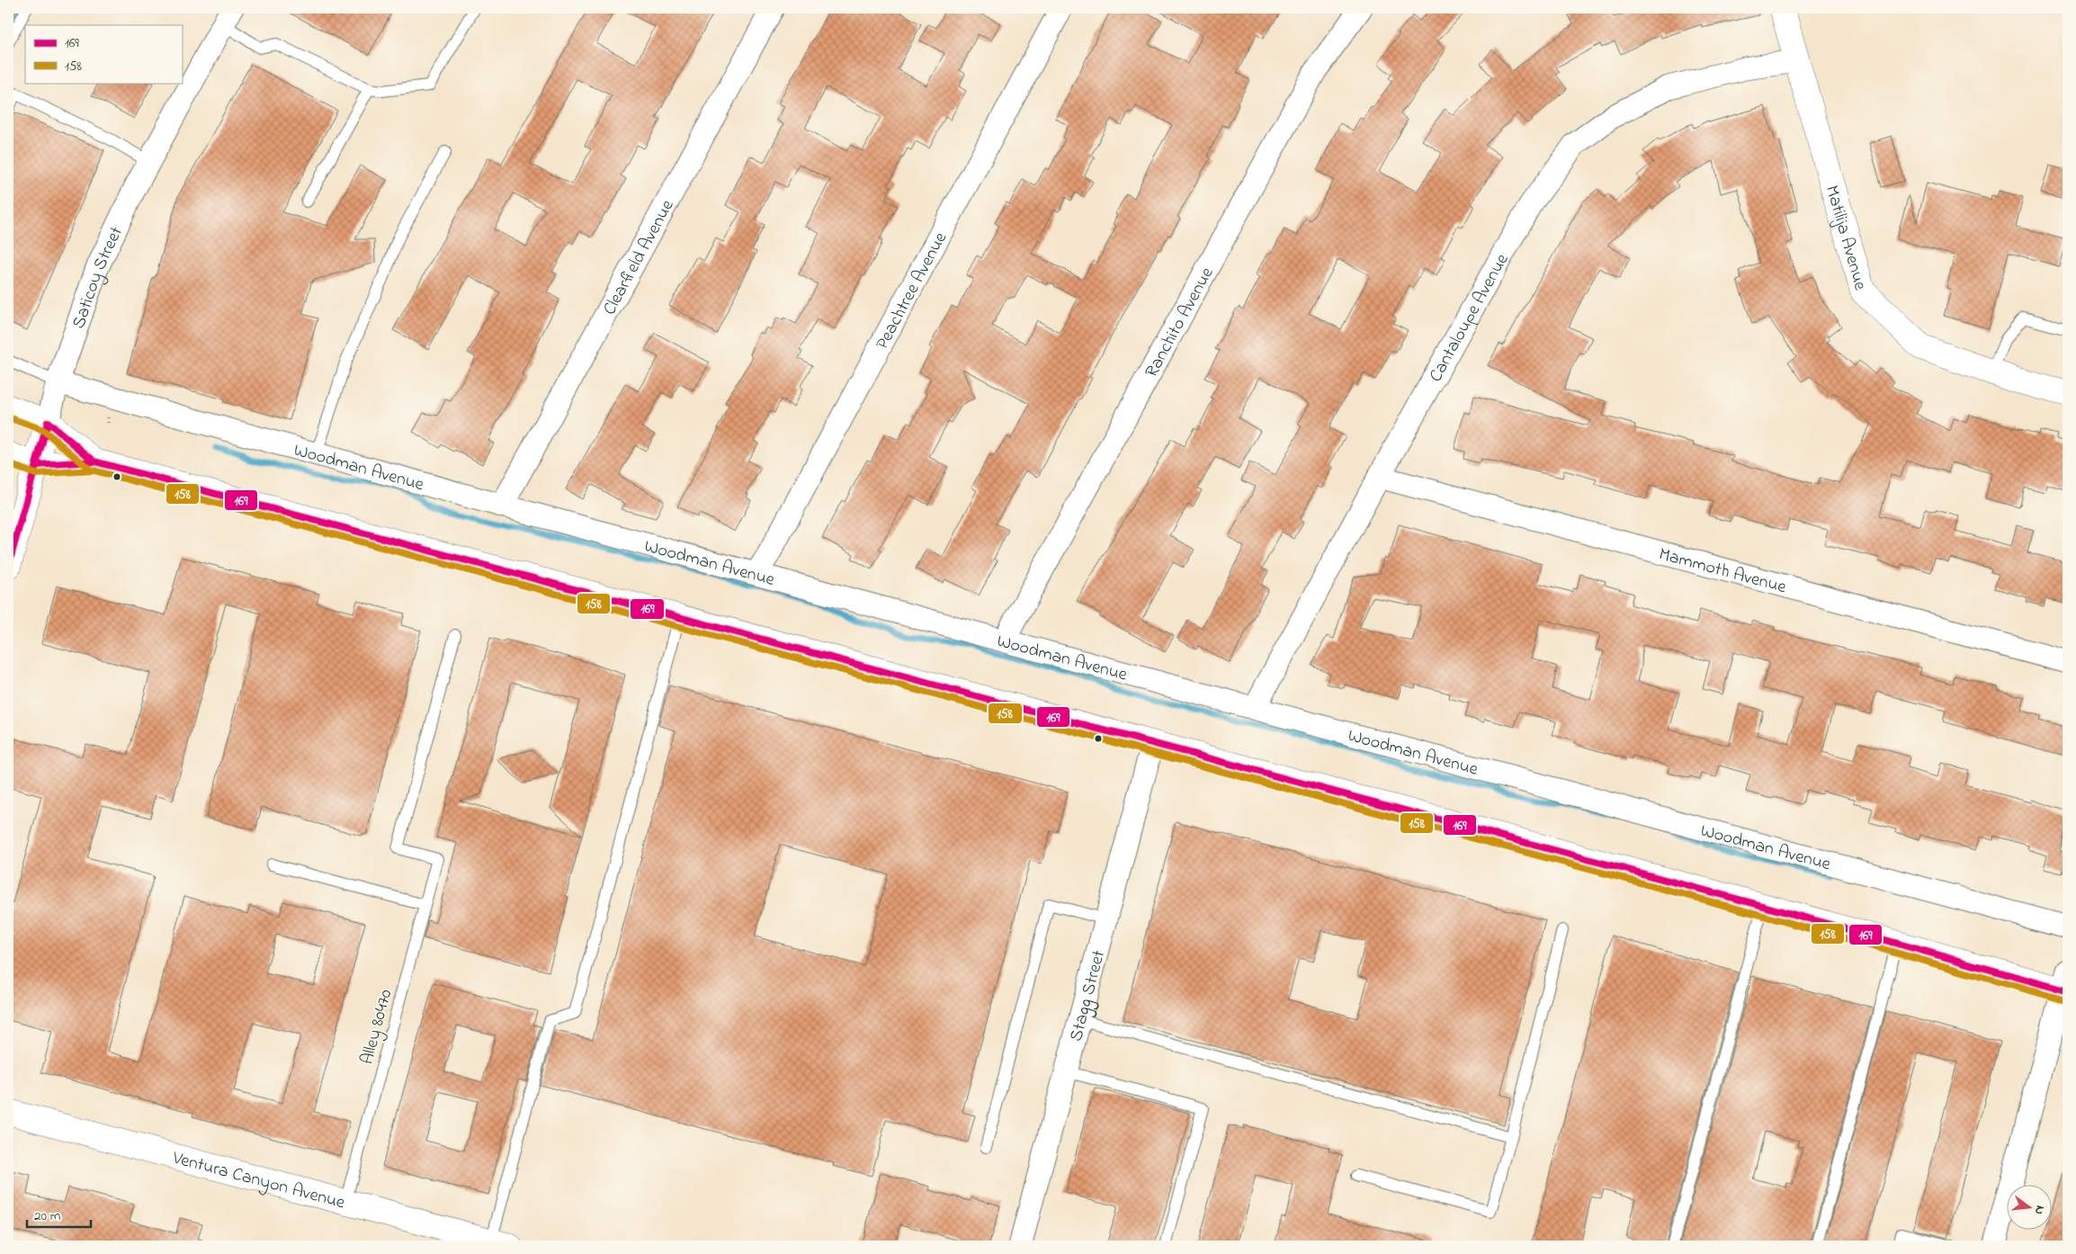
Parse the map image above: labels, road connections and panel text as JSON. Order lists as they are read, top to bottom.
{
  "streets": {
    "main road": ["Matilija Avenue", "Saticoy Street", "Ventura Canyon Avenue"],
    "street": [
      "Clearfield Avenue",
      "Peachtree Avenue",
      "Cantaloupe Avenue",
      "Ranchito Avenue",
      "Woodman Avenue",
      "Mammoth Avenue",
      "Stagg Street"
    ],
    "lane": ["Alley 80470"]
  },
  "crossings": [
    ["Matilija Avenue", "Cantaloupe Avenue"],
    ["Clearfield Avenue", "Woodman Avenue"],
    ["Saticoy Street", "Woodman Avenue"],
    ["Peachtree Avenue", "Woodman Avenue"],
    ["Cantaloupe Avenue", "Woodman Avenue"],
    ["Cantaloupe Avenue", "Mammoth Avenue"],
    ["Ranchito Avenue", "Woodman Avenue"],
    ["Alley 80470", "Ventura Canyon Avenue"]
  ],
  "lines": ["transit line 158", "transit line 169"],
  "legend": ["169", "158"],
  "scale_bar": "20 m",
  "north": "right"
}
